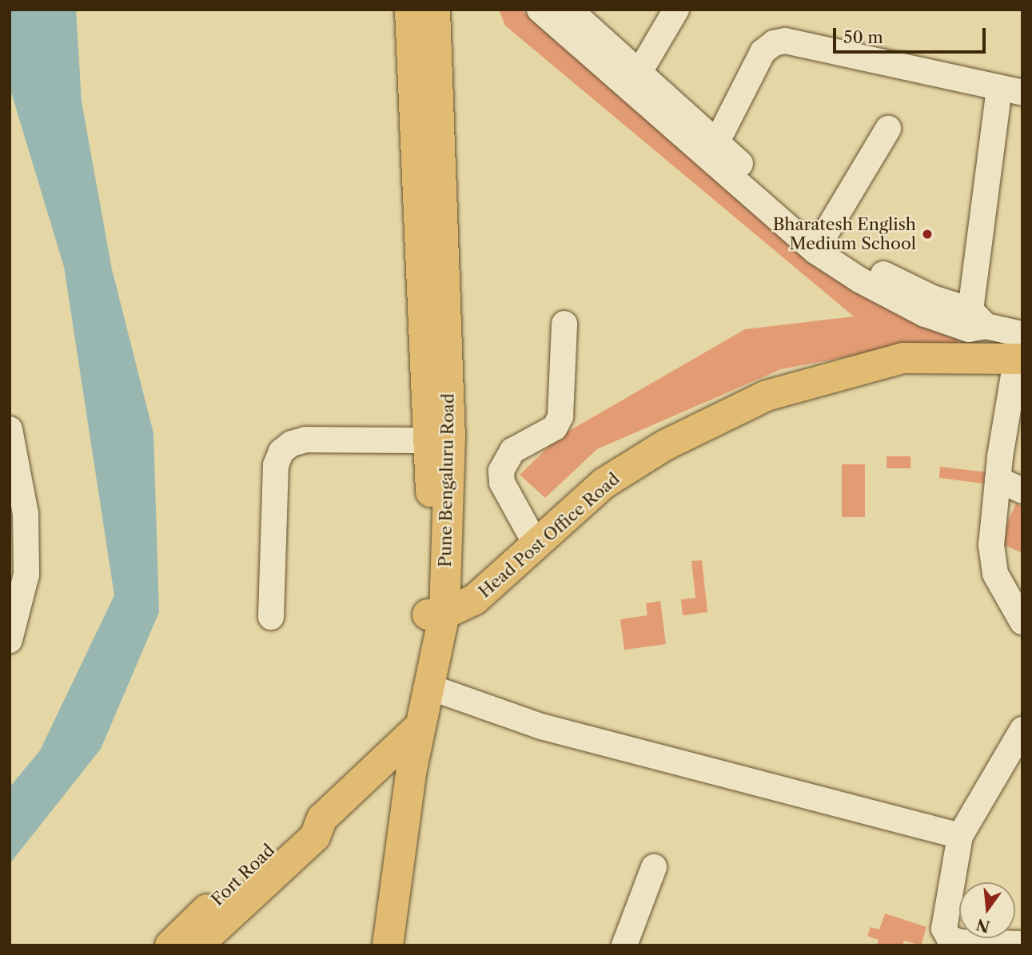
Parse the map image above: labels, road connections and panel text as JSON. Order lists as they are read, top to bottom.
{
  "streets": {
    "main road": ["Pune Bengaluru Road", "Head Post Office Road", "Fort Road"]
  },
  "crossings": [
    ["Pune Bengaluru Road", "Head Post Office Road"],
    ["Pune Bengaluru Road", "Fort Road"]
  ],
  "places": ["Bharatesh English Medium School"],
  "scale_bar": "50 m",
  "north": "bottom"
}
